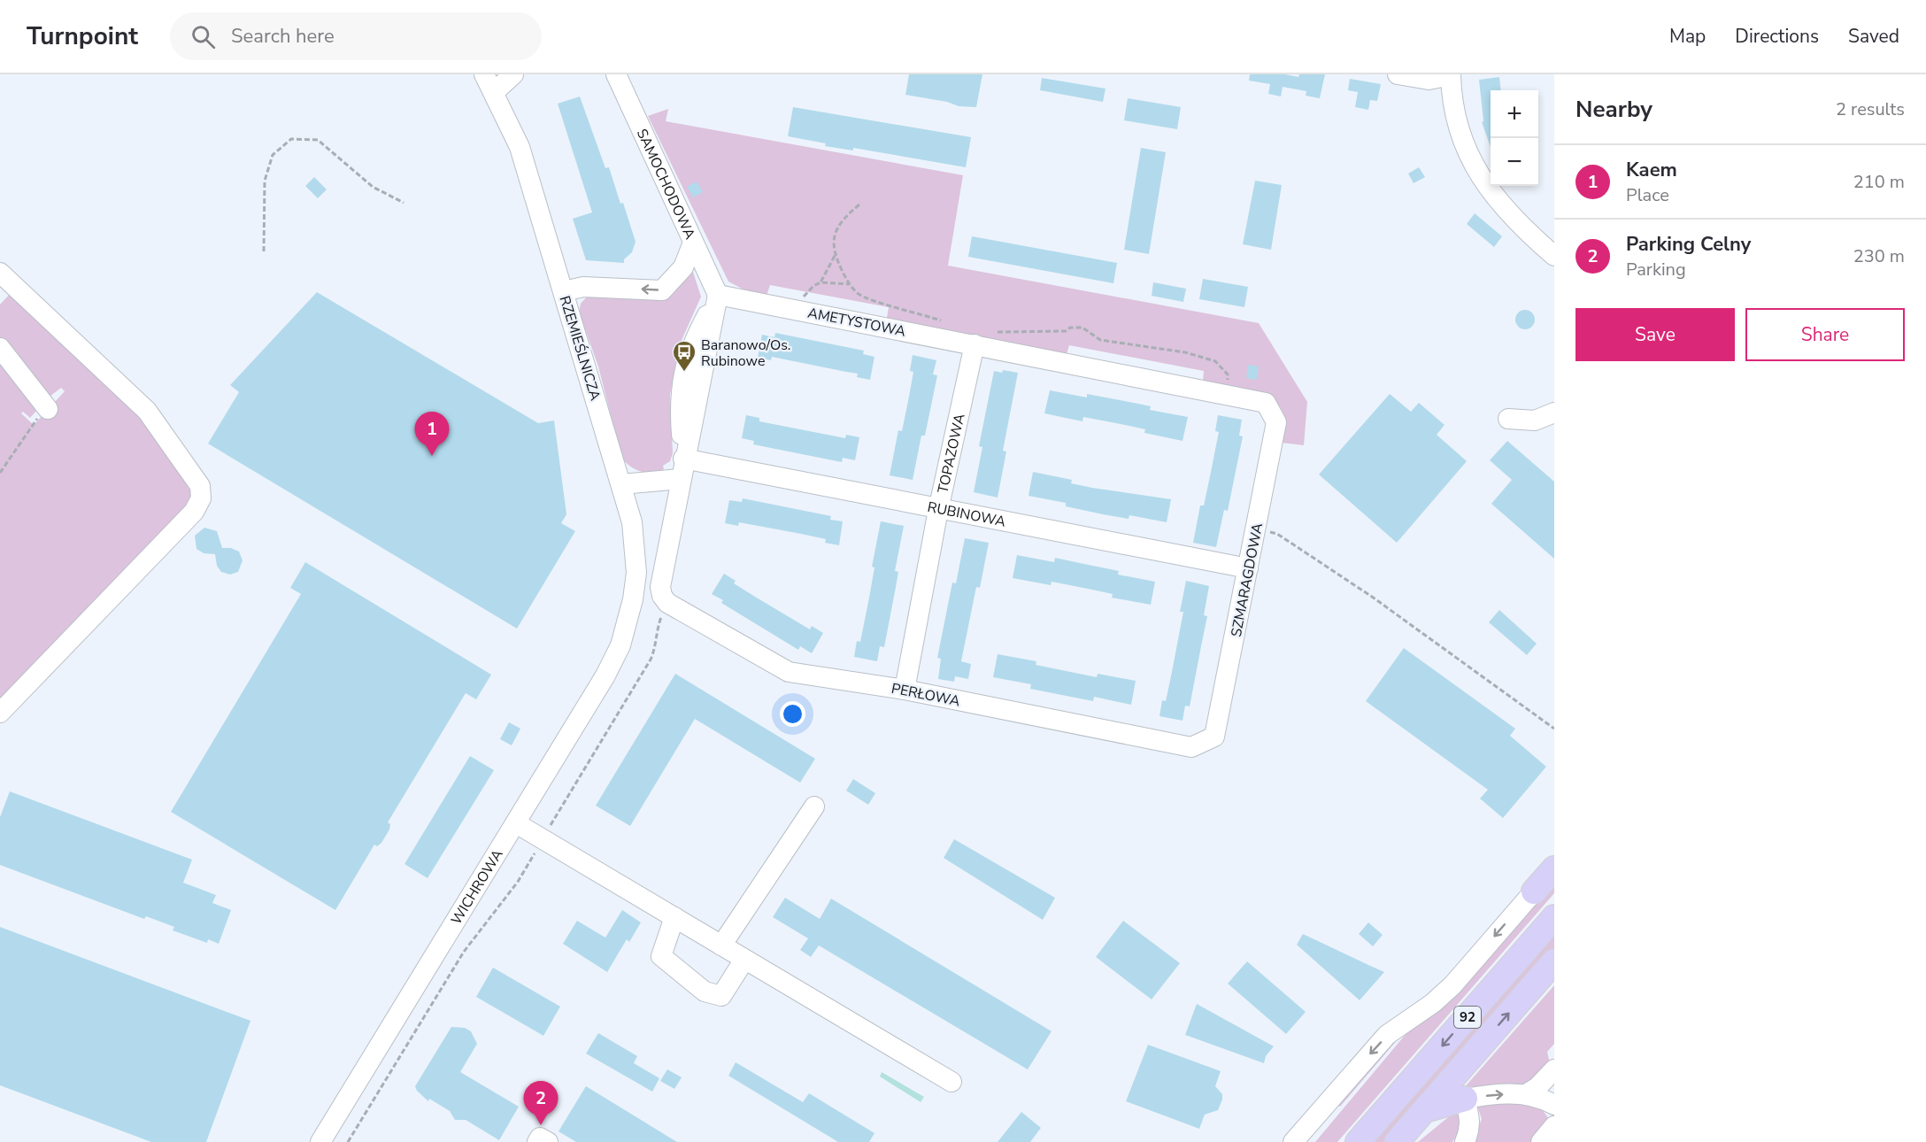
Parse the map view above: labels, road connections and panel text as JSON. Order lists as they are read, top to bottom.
{
  "streets": {
    "main road": ["92"],
    "street": [
      "SAMOCHODOWA",
      "AMETYSTOWA",
      "RZEMIEŚLNICZA",
      "TOPAZOWA",
      "RUBINOWA",
      "SZMARAGDOWA",
      "PERŁOWA",
      "WICHROWA"
    ]
  },
  "crossings": [
    ["SAMOCHODOWA", "AMETYSTOWA"],
    ["AMETYSTOWA", "TOPAZOWA"],
    ["AMETYSTOWA", "SZMARAGDOWA"],
    ["RZEMIEŚLNICZA", "WICHROWA"],
    ["TOPAZOWA", "RUBINOWA"],
    ["TOPAZOWA", "PERŁOWA"],
    ["RUBINOWA", "SZMARAGDOWA"],
    ["SZMARAGDOWA", "PERŁOWA"]
  ],
  "places": {
    "bus stop": ["Baranowo/Os. Rubinowe"]
  },
  "page": {
    "header": "Turnpoint",
    "search": "Search here",
    "nav": ["Map", "Directions", "Saved"],
    "heading": ["Nearby", "2 results"],
    "map_buttons": ["+", "−"],
    "list": [
      {
        "mark": "1",
        "name": "Kaem",
        "note": "Place",
        "value": "210 m"
      },
      {
        "mark": "2",
        "name": "Parking Celny",
        "note": "Parking",
        "value": "230 m"
      }
    ],
    "buttons": ["Save", "Share"],
    "pins": ["1", "2"]
  }
}
